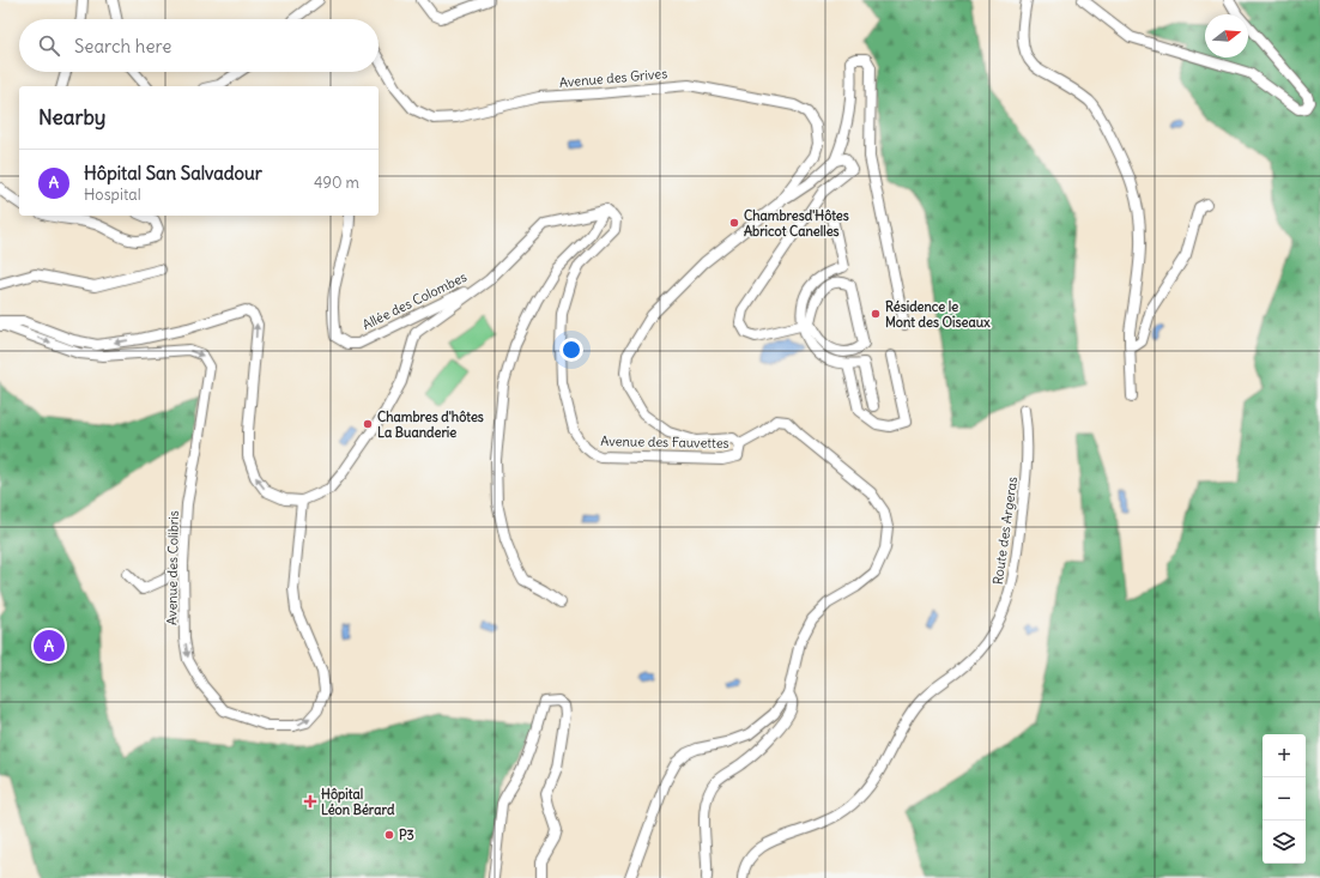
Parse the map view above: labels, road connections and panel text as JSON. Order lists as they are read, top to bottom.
{
  "streets": {
    "street": [
      "Avenue des Grives",
      "Allée des Colombes",
      "Avenue des Fauvettes",
      "Route des Argeras",
      "Avenue des Colibris"
    ]
  },
  "crossings": [
    ["Avenue des Grives", "Avenue des Fauvettes"]
  ],
  "places": {
    "other": [
      "Chambresd'Hôtes Abricot Canelles",
      "Résidence le Mont des Oiseaux",
      "Chambres d'hôtes La Buanderie",
      "P3"
    ],
    "health": ["Hôpital Léon Bérard"]
  },
  "north": "right",
  "page": {
    "search": "Search here",
    "heading": "Nearby",
    "list": [
      {
        "mark": "A",
        "name": "Hôpital San Salvadour",
        "note": "Hospital",
        "value": "490 m"
      }
    ],
    "pins": "A",
    "map_buttons": ["+", "−"]
  }
}
